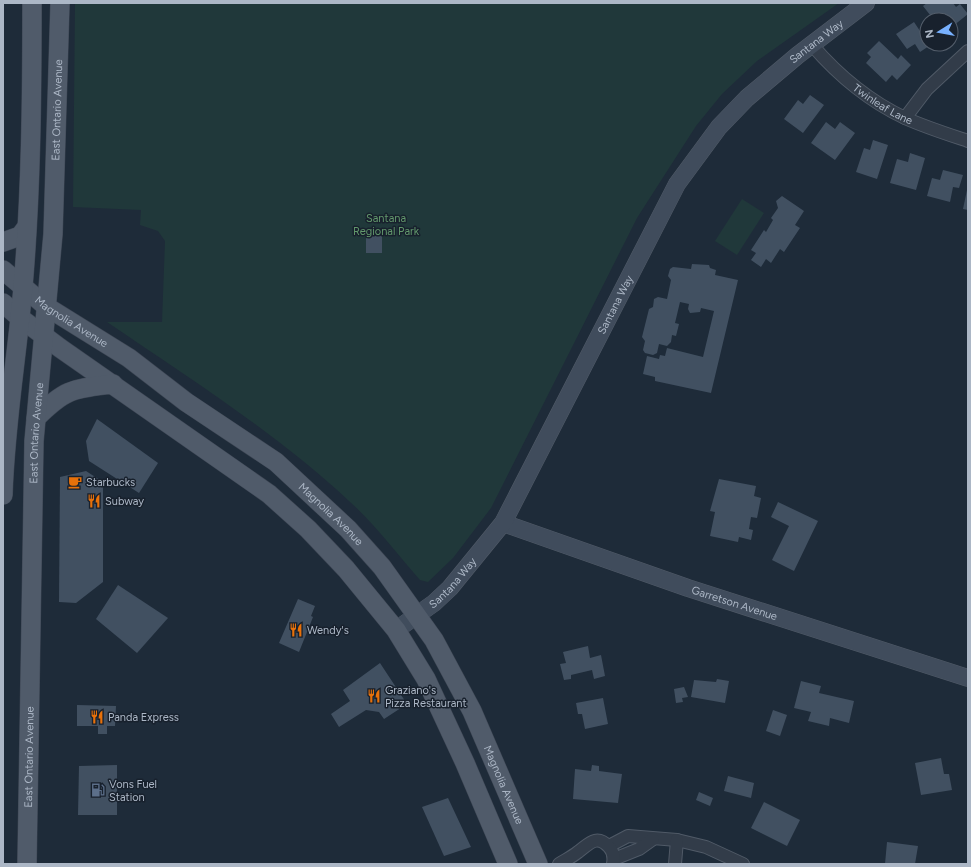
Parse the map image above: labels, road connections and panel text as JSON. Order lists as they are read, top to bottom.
{
  "streets": {
    "main road": ["East Ontario Avenue", "Magnolia Avenue"],
    "street": ["Santana Way", "Twinleaf Lane", "Garretson Avenue"]
  },
  "crossings": [
    ["Santana Way", "Twinleaf Lane"],
    ["Santana Way", "Magnolia Avenue"],
    ["Santana Way", "Garretson Avenue"],
    ["East Ontario Avenue", "Magnolia Avenue"]
  ],
  "parks": ["Santana Regional Park"],
  "places": {
    "cafe": ["Starbucks"],
    "restaurant": [
      "Subway",
      "Wendy's",
      "Graziano's Pizza Restaurant",
      "Panda Express"
    ],
    "fuel station": ["Vons Fuel Station"]
  },
  "north": "left"
}
